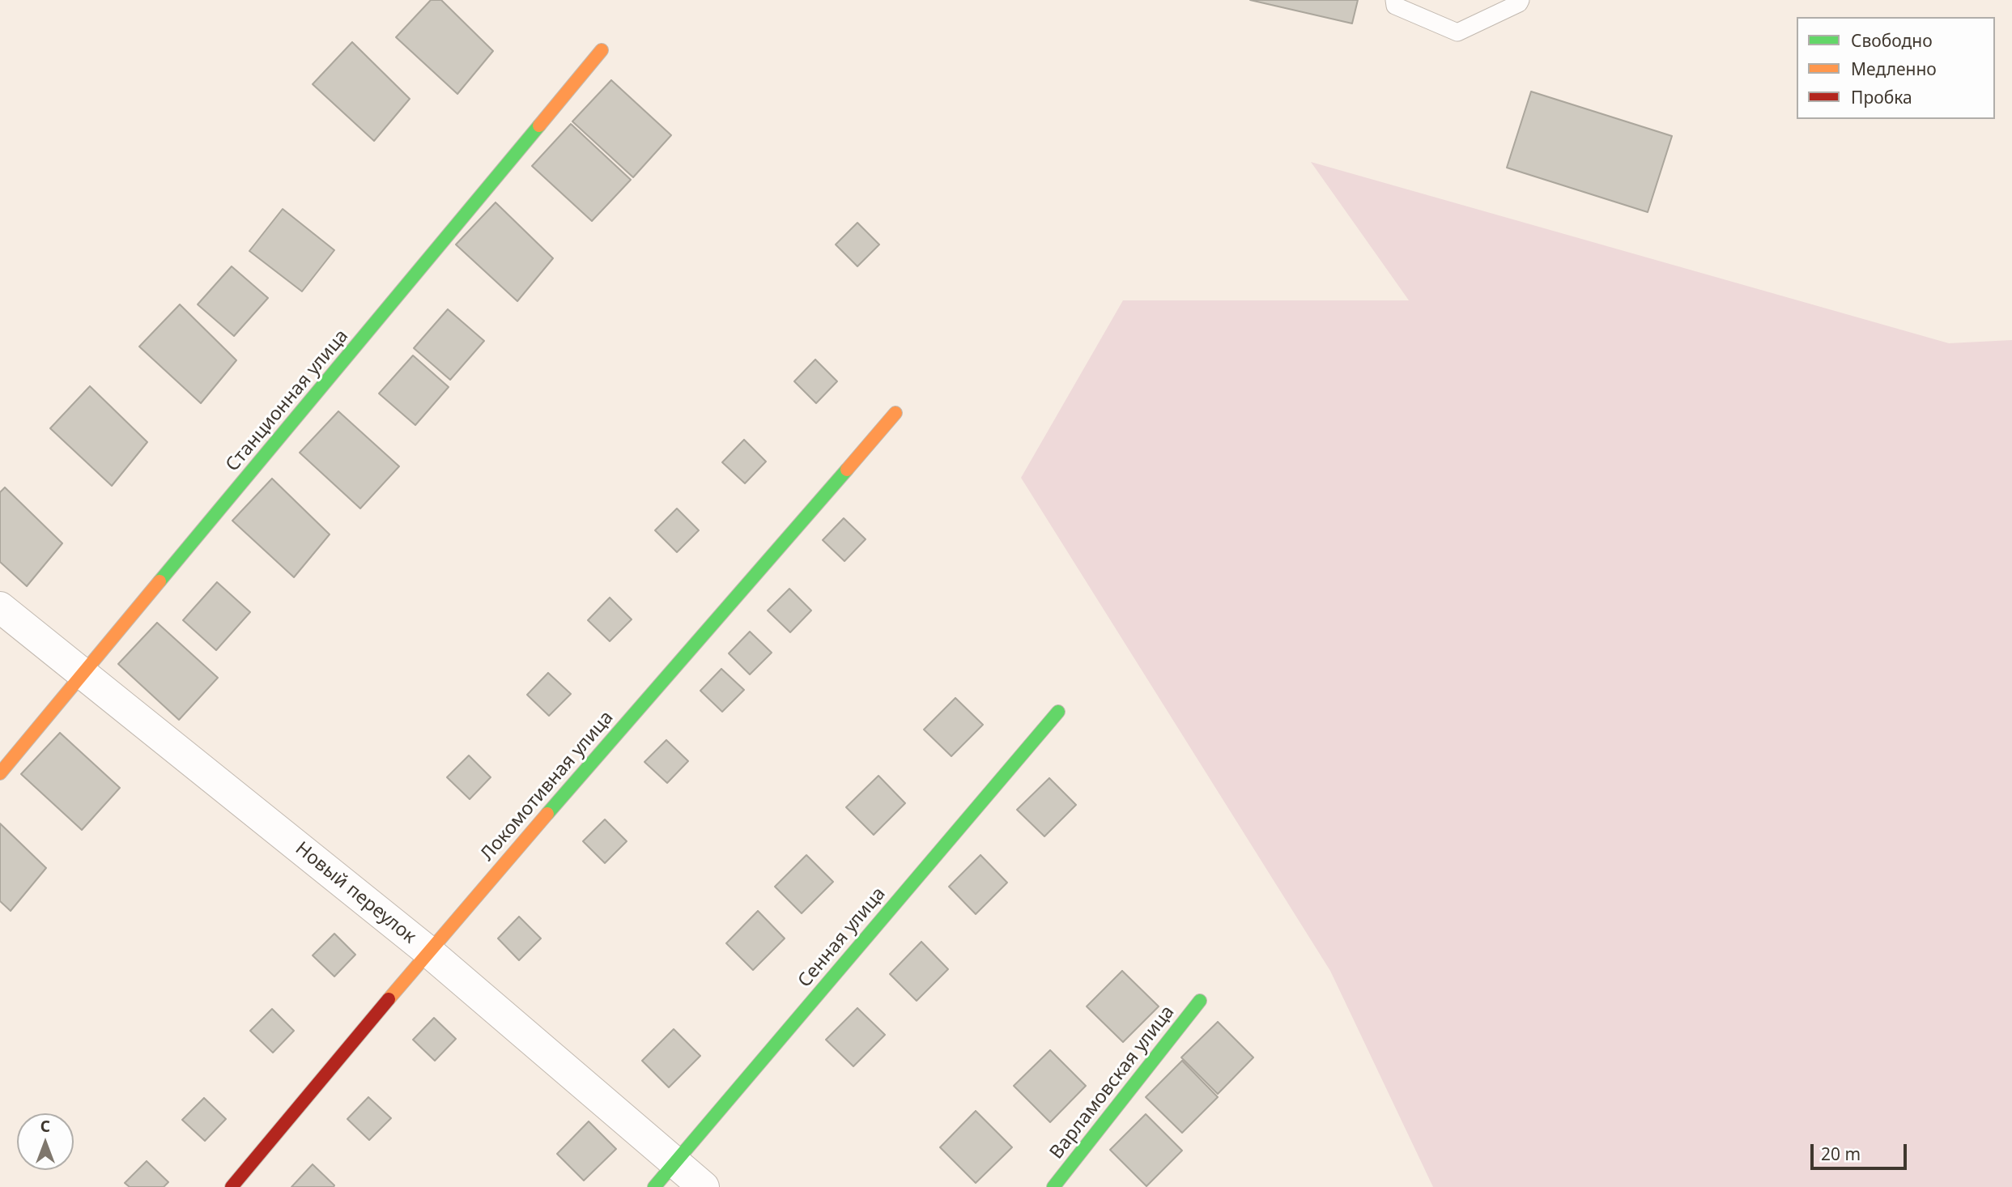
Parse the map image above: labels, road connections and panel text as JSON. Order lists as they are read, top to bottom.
{
  "streets": {
    "street": [
      "Станционная улица",
      "Локомотивная улица",
      "Новый переулок",
      "Сенная улица",
      "Варламовская улица"
    ]
  },
  "crossings": [
    ["Станционная улица", "Новый переулок"],
    ["Локомотивная улица", "Новый переулок"],
    ["Новый переулок", "Сенная улица"]
  ],
  "legend": ["Свободно", "Медленно", "Пробка"],
  "scale_bar": "20 m",
  "north": "top"
}
